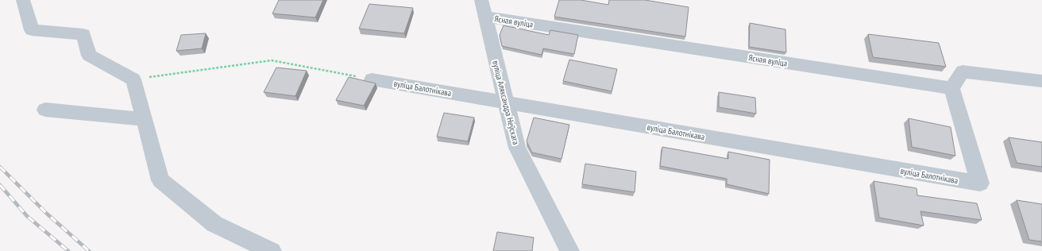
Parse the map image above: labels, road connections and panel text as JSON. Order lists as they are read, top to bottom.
{
  "streets": {
    "street": ["Ясная вуліца", "вуліца Балотнікава", "вуліца Аляксандра Неўскага"]
  },
  "crossings": [
    ["Ясная вуліца", "вуліца Балотнікава"],
    ["Ясная вуліца", "вуліца Аляксандра Неўскага"],
    ["вуліца Балотнікава", "вуліца Аляксандра Неўскага"]
  ]
}
